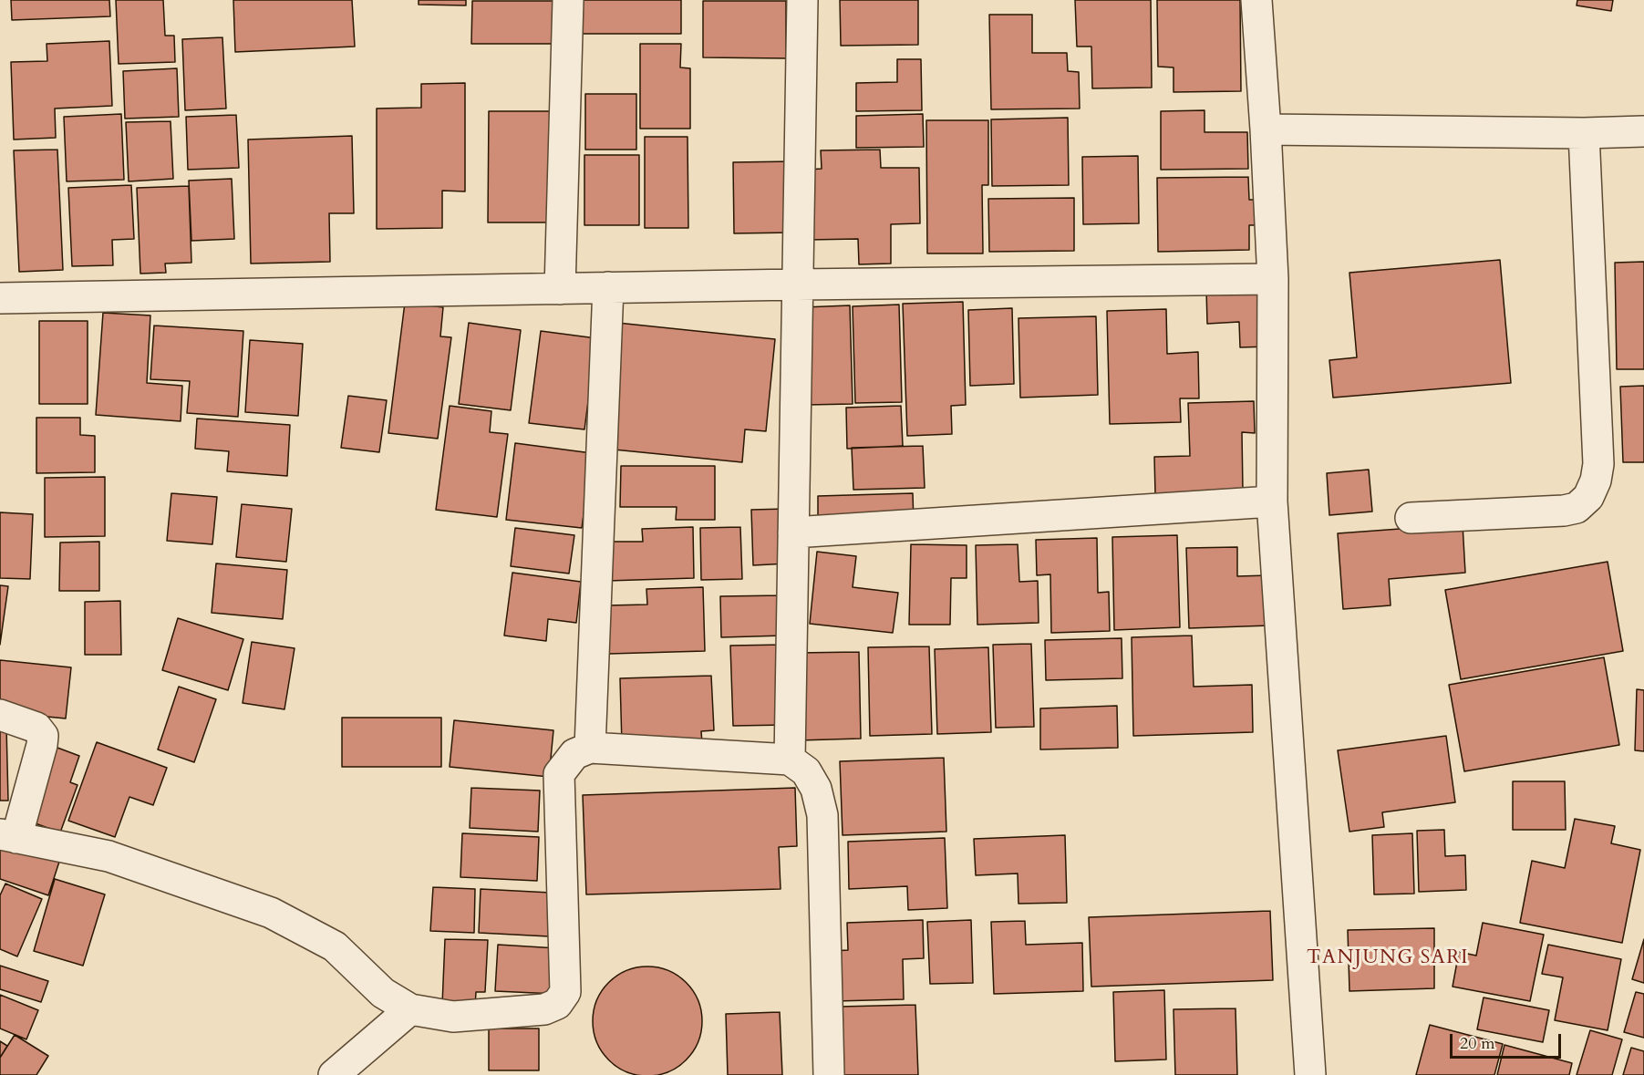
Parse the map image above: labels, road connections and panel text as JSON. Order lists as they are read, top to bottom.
{
  "districts": ["TANJUNG SARI"],
  "scale_bar": "20 m"
}
